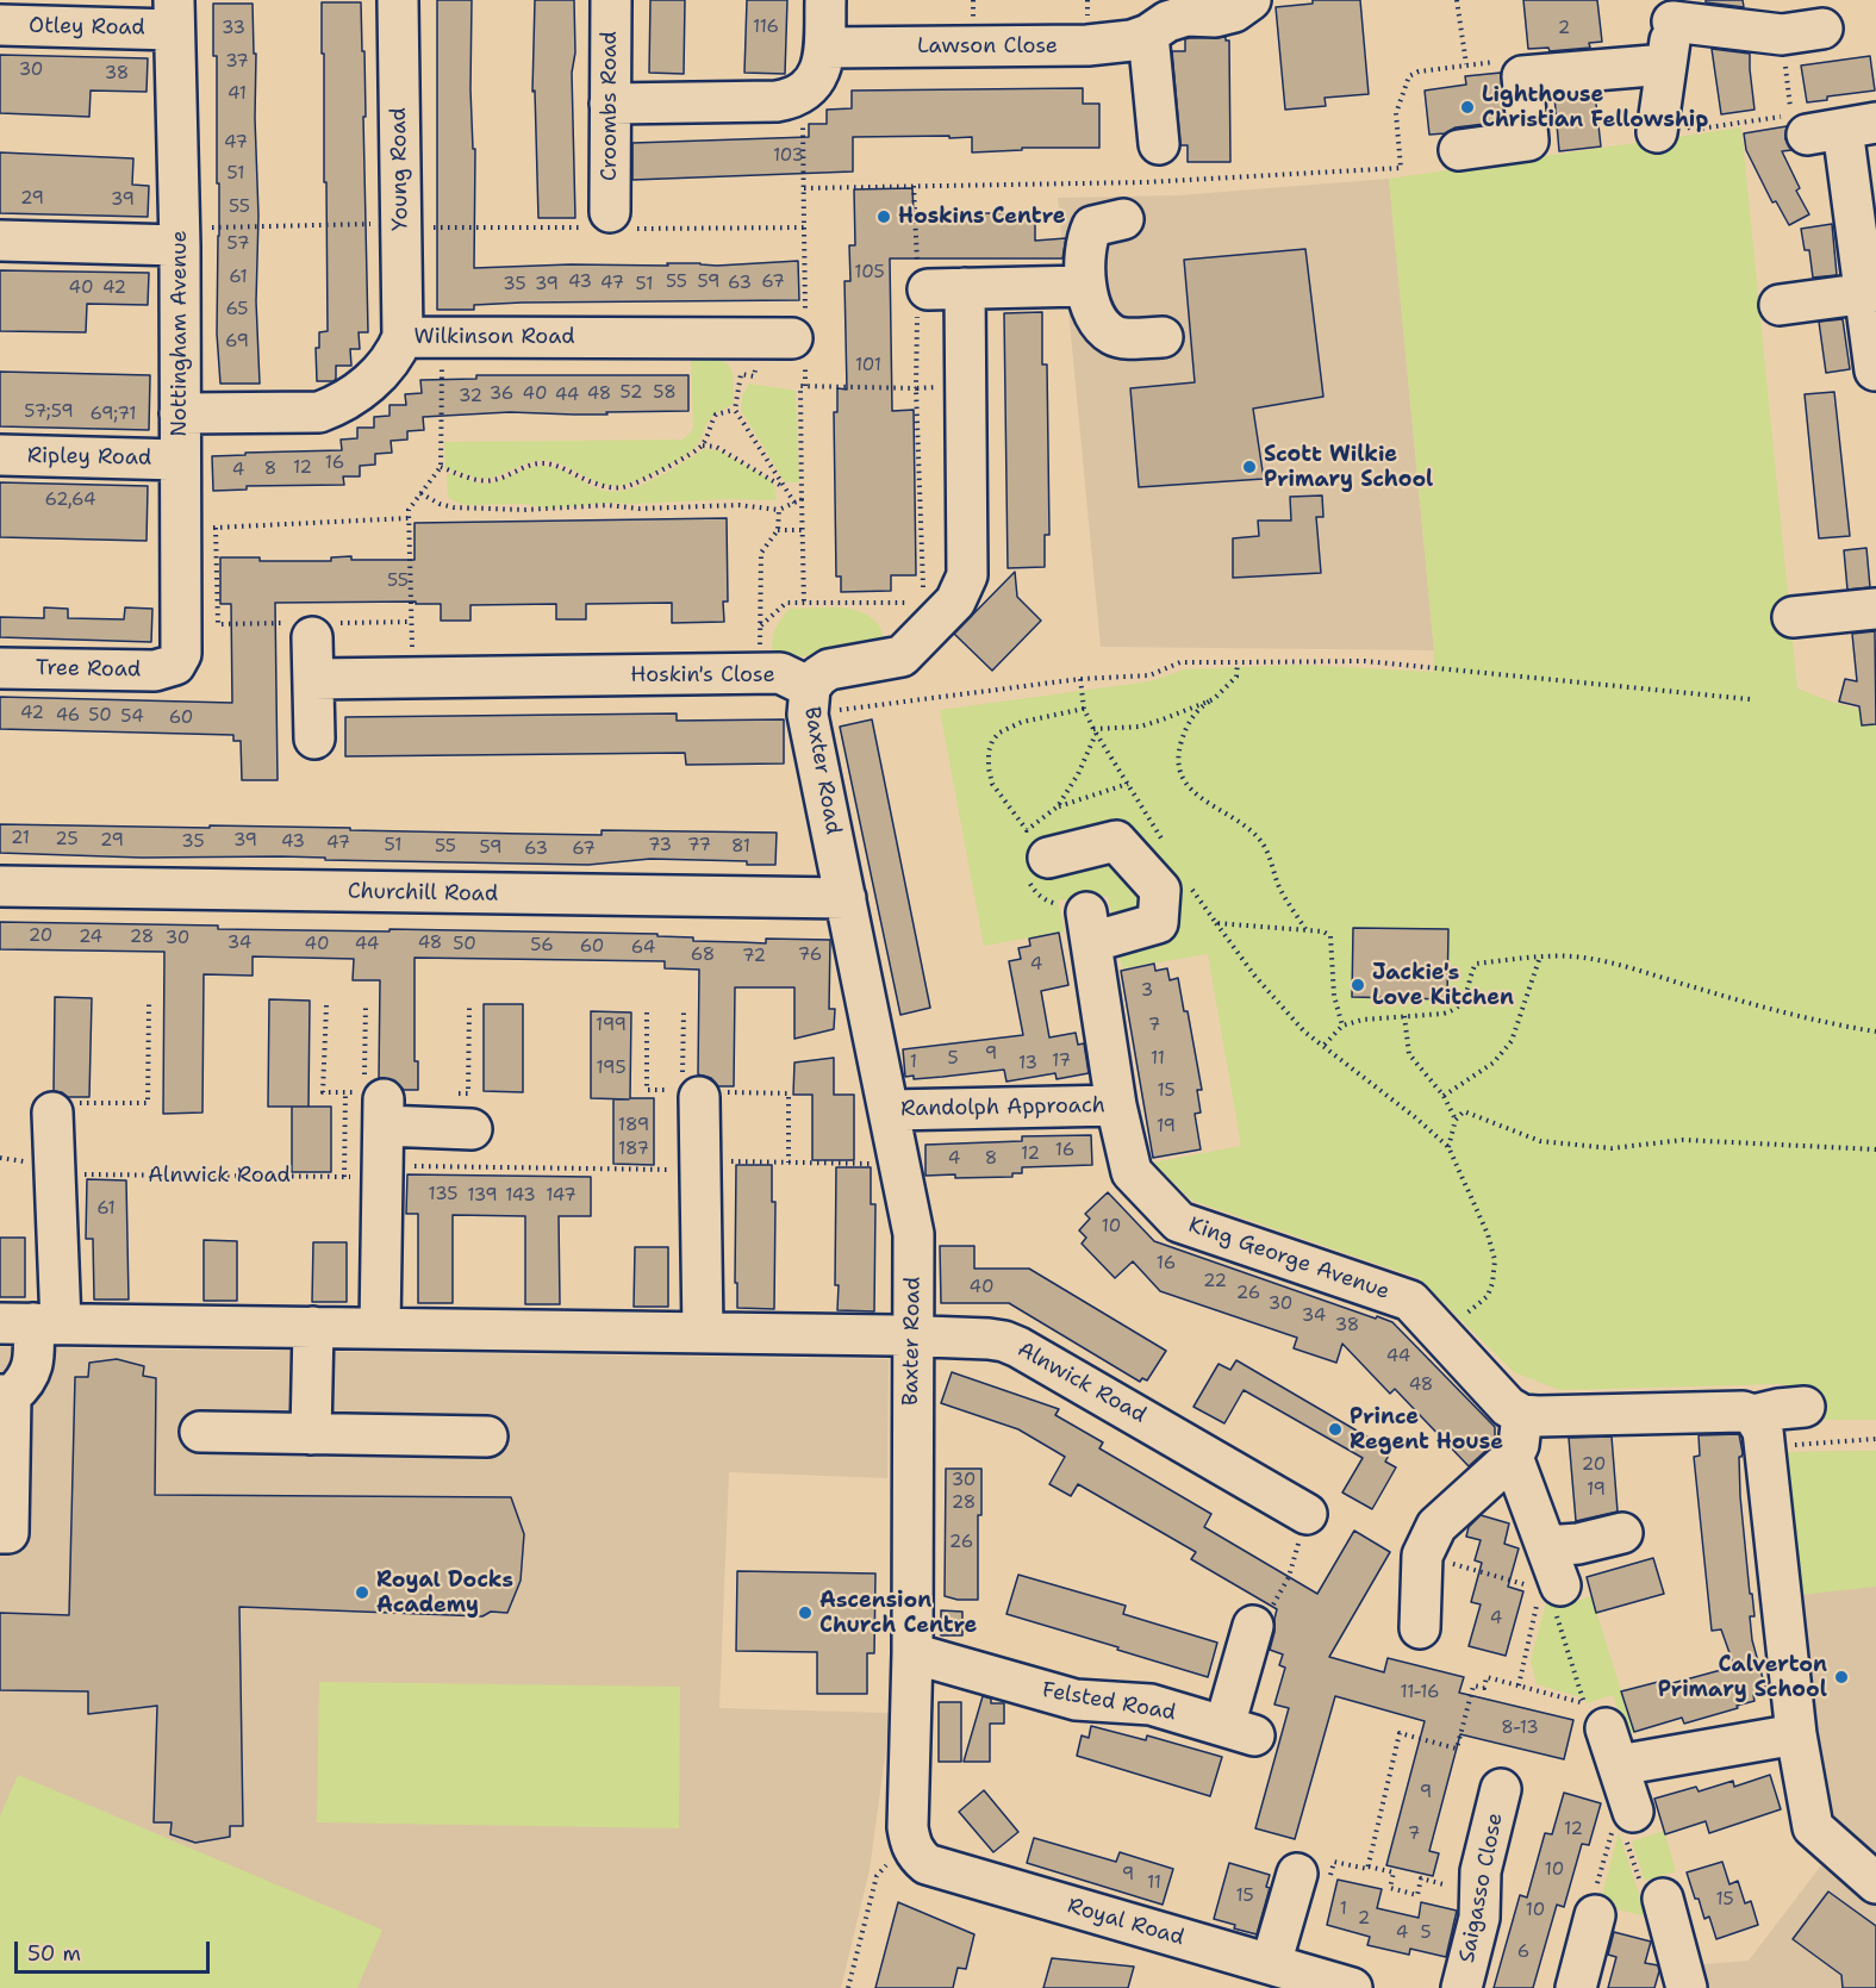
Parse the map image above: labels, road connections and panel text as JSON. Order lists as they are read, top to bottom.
{
  "streets": {
    "street": [
      "Otley Road",
      "Lawson Close",
      "Croombs Road",
      "Young Road",
      "Nottingham Avenue",
      "Wilkinson Road",
      "Ripley Road",
      "Tree Road",
      "Hoskin's Close",
      "Baxter Road",
      "Churchill Road",
      "Randolph Approach",
      "Alnwick Road",
      "King George Avenue",
      "Felsted Road",
      "Saigasso Close",
      "Royal Road"
    ]
  },
  "crossings": [
    ["Otley Road", "Nottingham Avenue"],
    ["Young Road", "Wilkinson Road"],
    ["Nottingham Avenue", "Wilkinson Road"],
    ["Nottingham Avenue", "Ripley Road"],
    ["Nottingham Avenue", "Tree Road"],
    ["Hoskin's Close", "Baxter Road"],
    ["Baxter Road", "Churchill Road"],
    ["Baxter Road", "Randolph Approach"],
    ["Baxter Road", "Alnwick Road"],
    ["Baxter Road", "Felsted Road"],
    ["Baxter Road", "Royal Road"],
    ["Randolph Approach", "King George Avenue"]
  ],
  "places": [
    "Lighthouse Christian Fellowship",
    "Hoskins Centre",
    "Scott Wilkie Primary School",
    "Jackie's Love Kitchen",
    "Prince Regent House",
    "Royal Docks Academy",
    "Ascension Church Centre",
    "Calverton Primary School"
  ],
  "house_numbers": [
    "116",
    "33",
    "2",
    "37",
    "30",
    "38",
    "41",
    "47",
    "103",
    "51",
    "29",
    "39",
    "55",
    "57",
    "105",
    "61",
    "43",
    "55",
    "59",
    "67",
    "47",
    "63",
    "35",
    "39",
    "51",
    "40",
    "42",
    "65",
    "69",
    "101",
    "52",
    "58",
    "36",
    "40",
    "48",
    "44",
    "32",
    "57;59",
    "69;71",
    "16",
    "12",
    "8",
    "4",
    "62,64",
    "55",
    "42",
    "46",
    "50",
    "54",
    "60",
    "21",
    "25",
    "29",
    "39",
    "35",
    "43",
    "47",
    "51",
    "73",
    "77",
    "55",
    "81",
    "59",
    "63",
    "67",
    "20",
    "24",
    "28",
    "30",
    "34",
    "48",
    "40",
    "44",
    "50",
    "56",
    "60",
    "64",
    "68",
    "76",
    "72",
    "4",
    "3",
    "199",
    "7",
    "9",
    "5",
    "11",
    "17",
    "1",
    "13",
    "195",
    "15",
    "189",
    "19",
    "187",
    "16",
    "12",
    "4",
    "8",
    "135",
    "139",
    "143",
    "147",
    "61",
    "10",
    "16",
    "22",
    "40",
    "26",
    "30",
    "34",
    "38",
    "44",
    "48",
    "20",
    "30",
    "19",
    "28",
    "26",
    "4",
    "11-16",
    "8-13",
    "9",
    "12",
    "7",
    "10",
    "9",
    "11",
    "15",
    "15",
    "1",
    "10",
    "2",
    "4",
    "5",
    "6"
  ],
  "scale_bar": "50 m"
}
